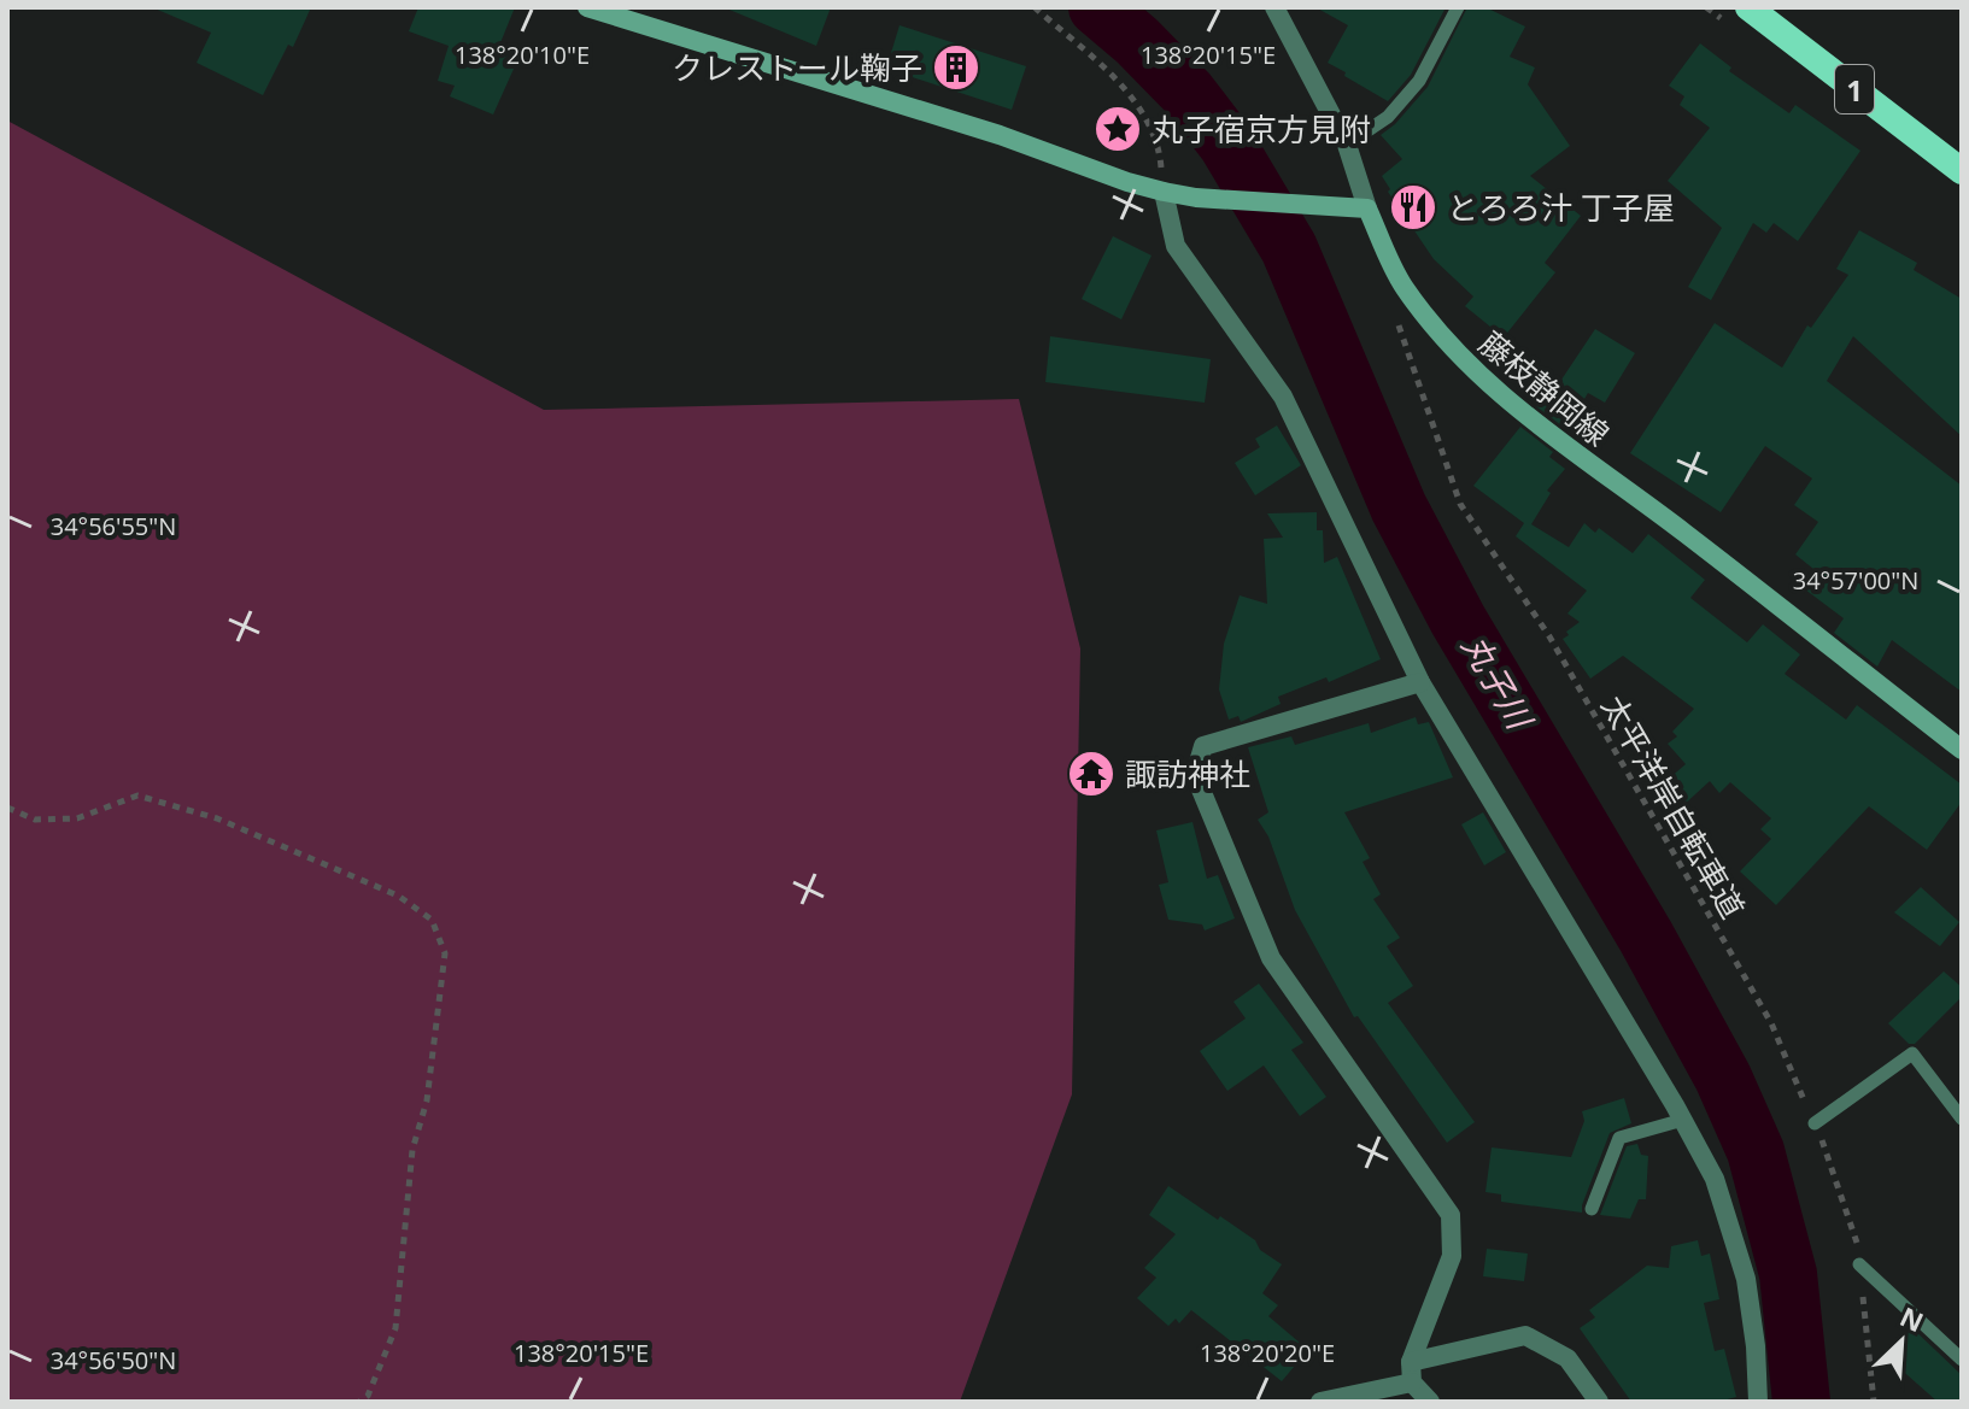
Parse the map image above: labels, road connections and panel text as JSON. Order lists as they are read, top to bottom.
{
  "streets": {
    "highway": ["1"],
    "main road": ["藤枝静岡線"],
    "path": ["太平洋岸自転車道"]
  },
  "water": ["丸子川"],
  "places": {
    "building": ["クレストール鞠子"],
    "place": ["丸子宿京方見附"],
    "restaurant": ["とろろ汁 丁子屋"],
    "temple": ["諏訪神社"]
  },
  "north": "top right",
  "coordinates": [
    "138°20'10\"E",
    "138°20'15\"E",
    "34°56'55\"N",
    "34°57'00\"N",
    "138°20'20\"E",
    "34°56'50\"N"
  ]
}
